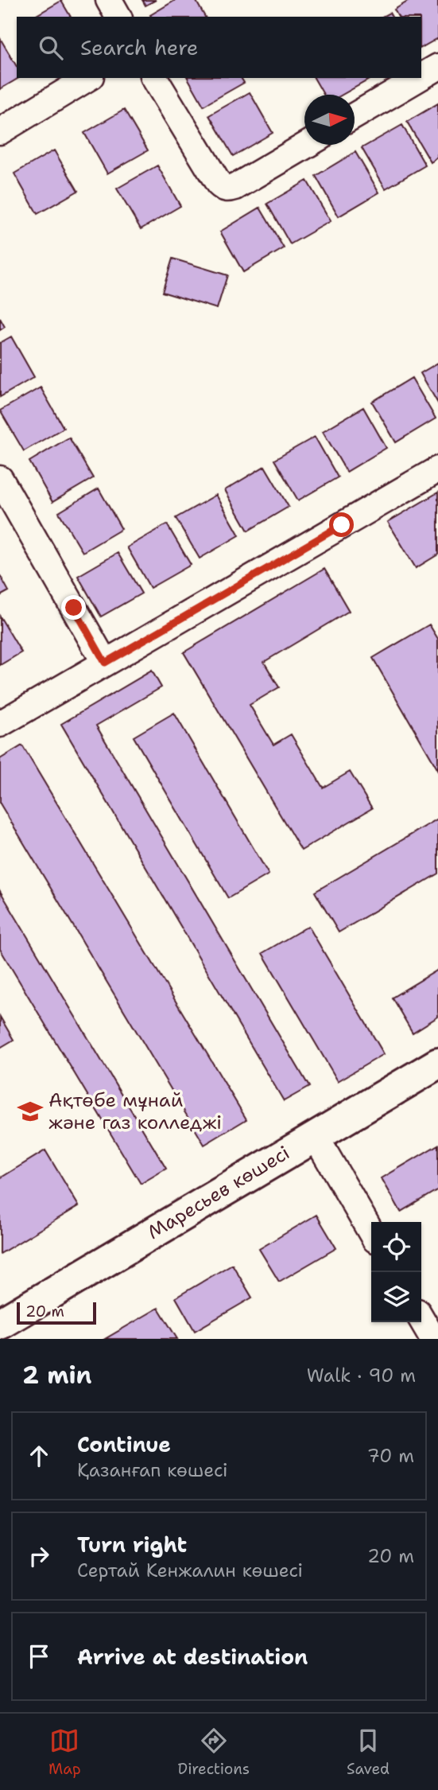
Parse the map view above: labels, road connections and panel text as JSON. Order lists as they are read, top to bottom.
{
  "streets": {
    "main road": ["Маресьев көшесі"]
  },
  "places": {
    "school or university": ["Ақтөбе мұнай және газ колледжі"]
  },
  "scale_bar": "20 m",
  "north": "right",
  "page": {
    "search": "Search here",
    "scale": "20 m",
    "heading": ["2 min", "Walk · 90 m"],
    "list": [
      ["Continue", "Қазанғап көшесі", "70 m"],
      ["Turn right", "Сертай Кенжалин көшесі", "20 m"],
      "Arrive at destination"
    ],
    "nav": ["Map", "Directions", "Saved"]
  }
}
